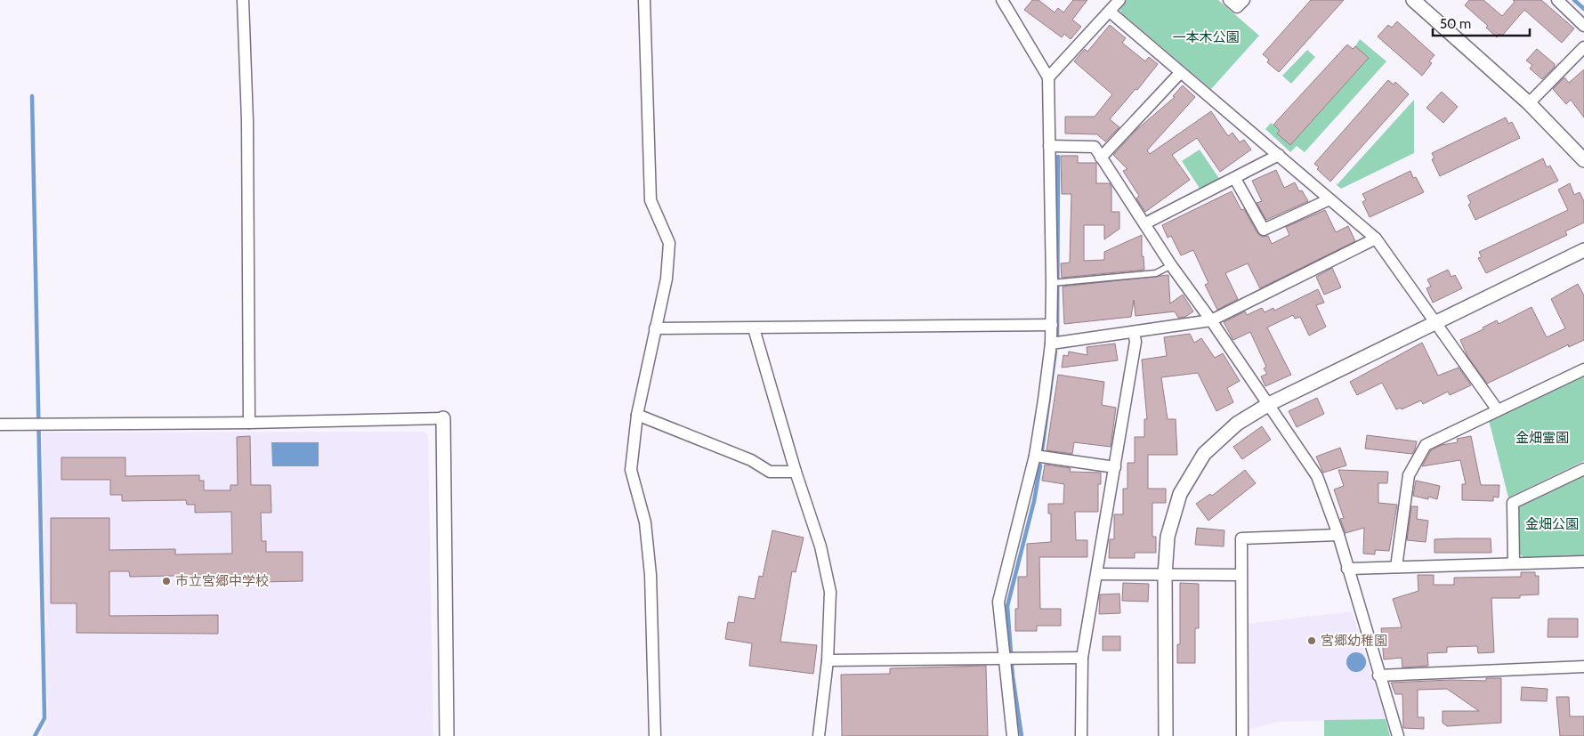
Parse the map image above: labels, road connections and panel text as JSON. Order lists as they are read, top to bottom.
{
  "parks": ["一本木公園", "金畑霊園", "金畑公園"],
  "places": ["市立宮郷中学校", "宮郷幼稚園"],
  "scale_bar": "50 m"
}
